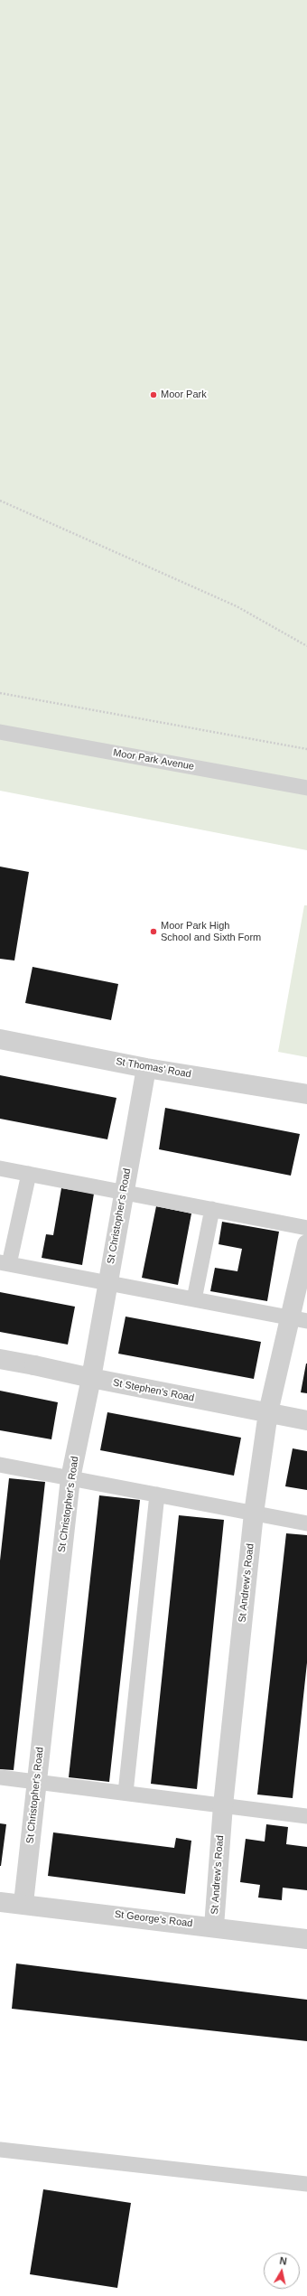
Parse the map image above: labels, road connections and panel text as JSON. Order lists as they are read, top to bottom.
{
  "streets": {
    "street": [
      "St Thomas' Road",
      "St Christopher's Road",
      "St Stephen's Road",
      "St Andrew's Road",
      "St George's Road"
    ],
    "lane": ["Moor Park Avenue"]
  },
  "crossings": [
    ["St Thomas' Road", "St Christopher's Road"],
    ["St Christopher's Road", "St Stephen's Road"],
    ["St Christopher's Road", "St George's Road"],
    ["St Stephen's Road", "St Andrew's Road"],
    ["St Andrew's Road", "St George's Road"]
  ],
  "places": ["Moor Park", "Moor Park High School and Sixth Form"],
  "north": "top"
}
